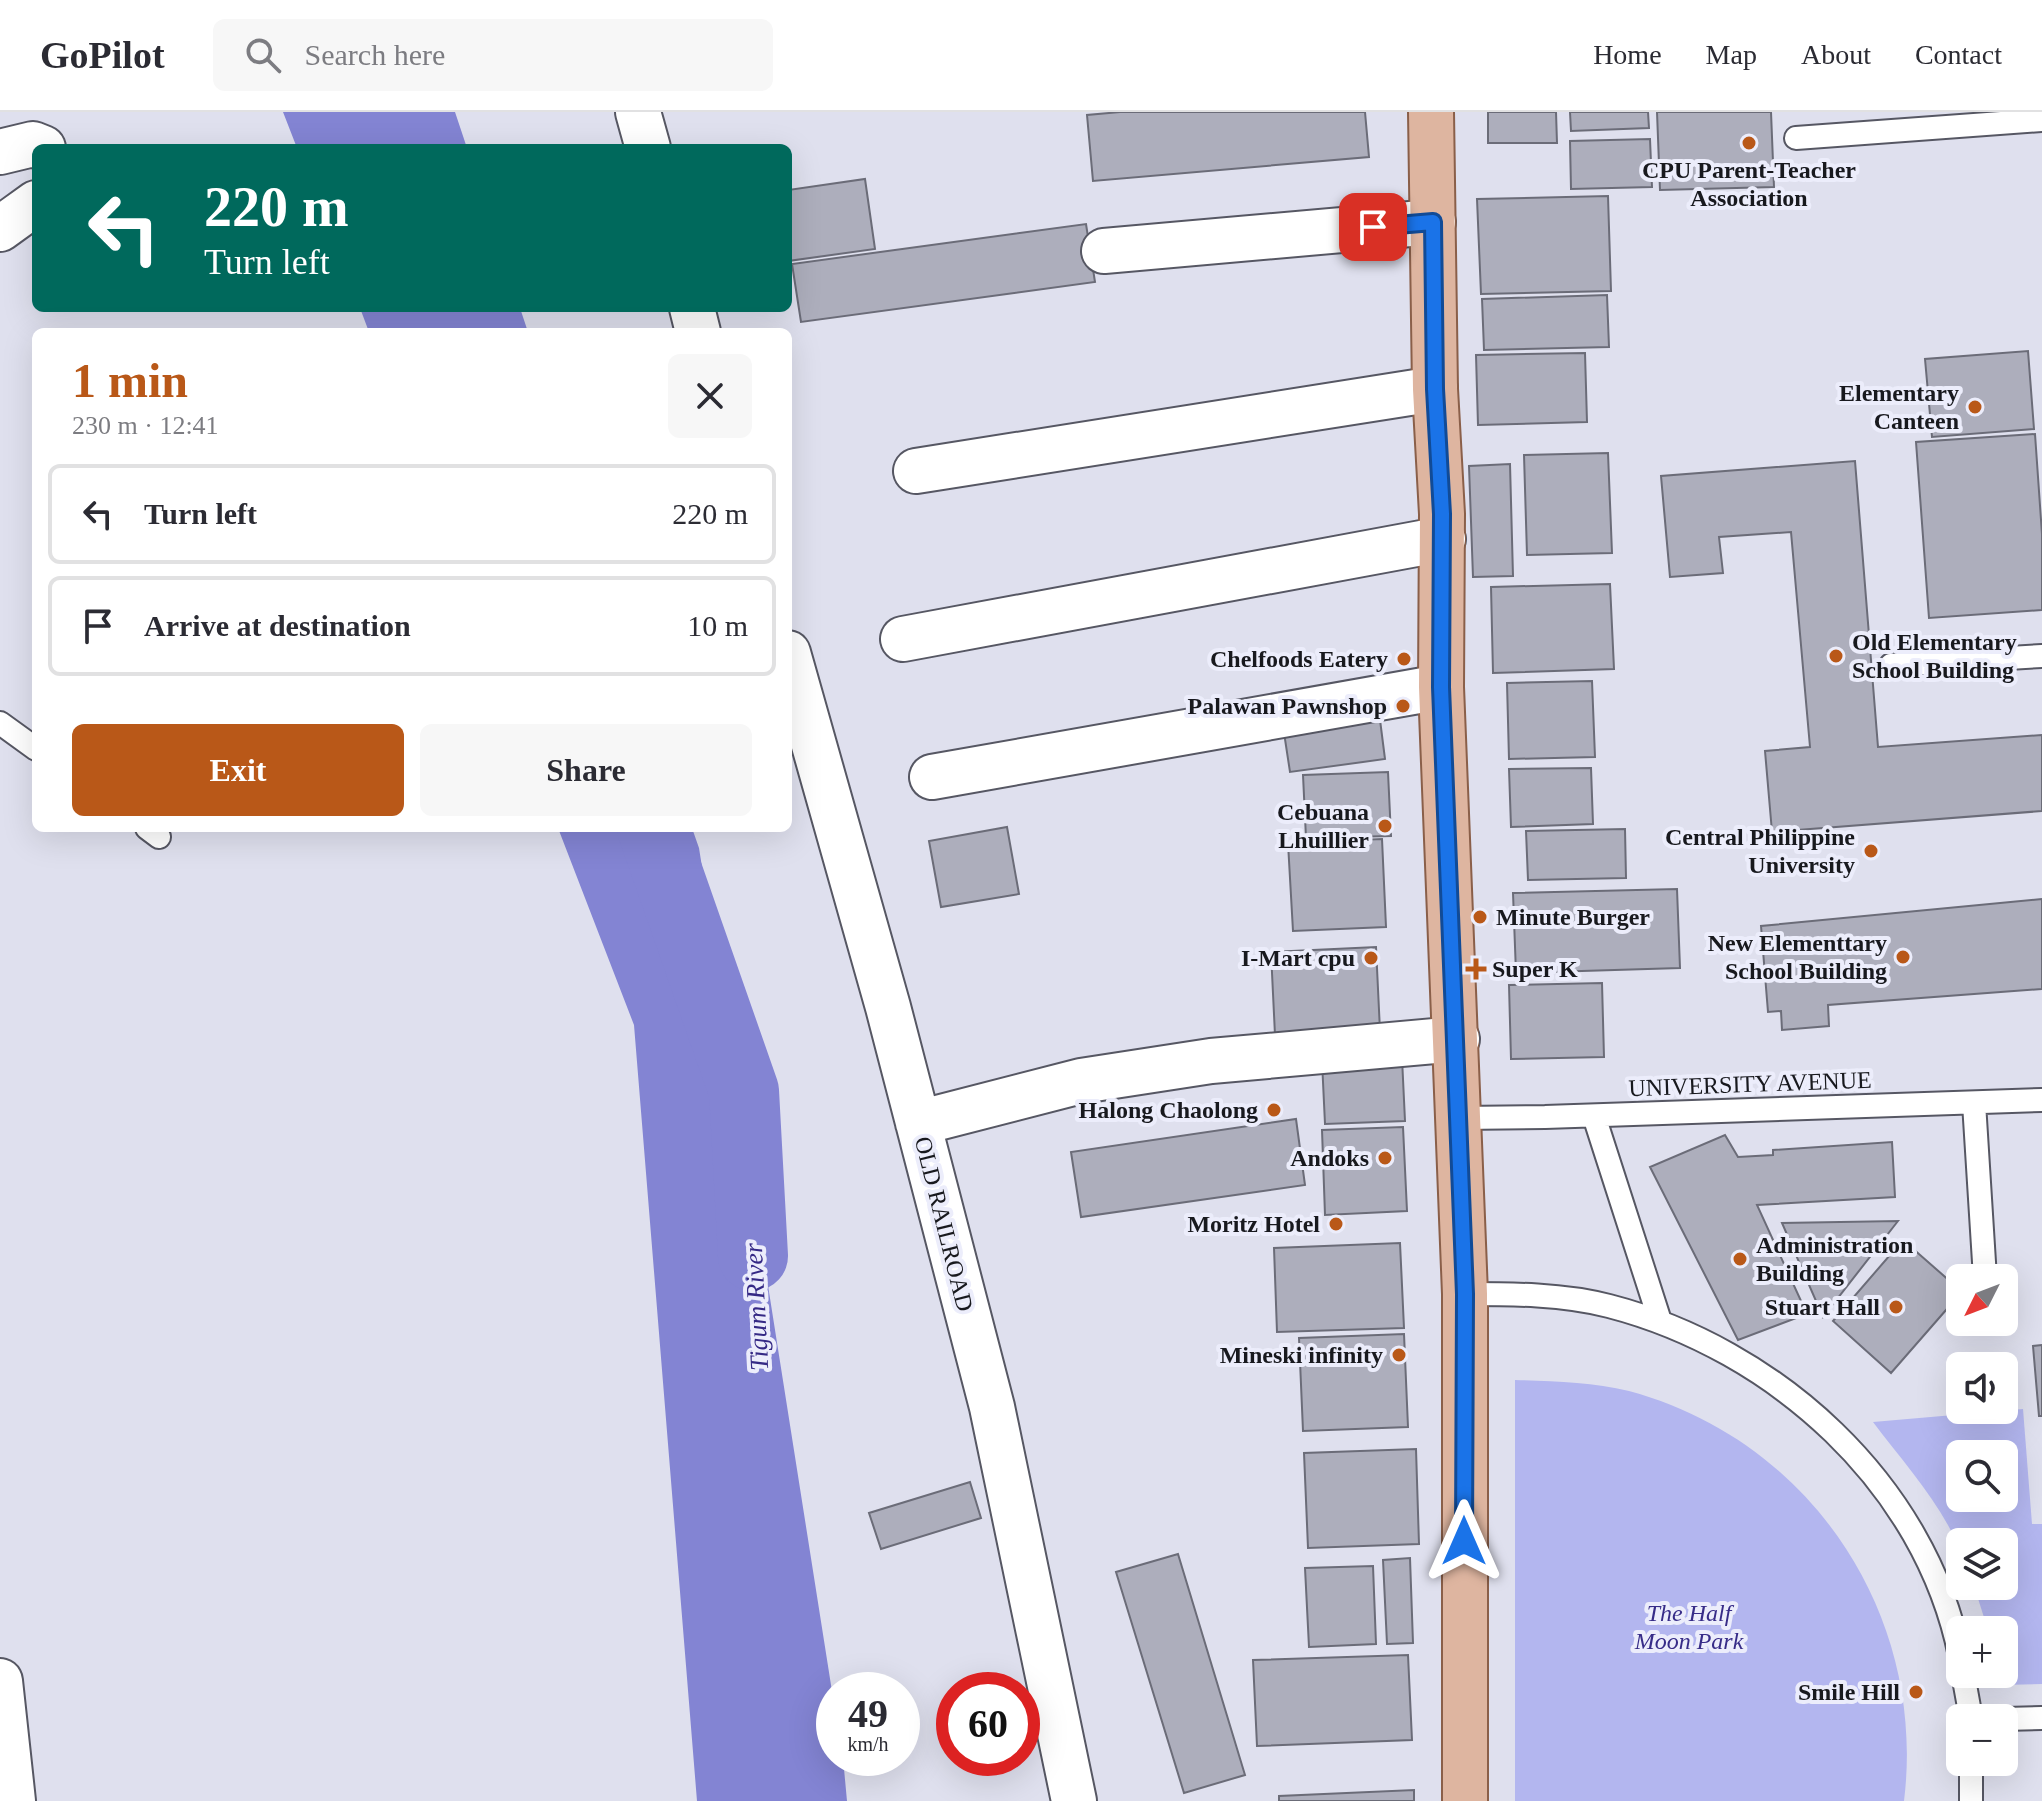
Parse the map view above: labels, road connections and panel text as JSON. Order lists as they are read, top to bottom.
{
  "streets": {
    "street": ["OLD RAILROAD"],
    "lane": ["UNIVERSITY AVENUE"]
  },
  "water": ["Tigum River"],
  "parks": ["The Half Moon Park"],
  "places": {
    "other": [
      "CPU Parent-Teacher Association",
      "Elementary Canteen",
      "Old Elementary School Building",
      "Chelfoods Eatery",
      "Palawan Pawnshop",
      "Cebuana Lhuillier",
      "Central Philippine University",
      "Minute Burger",
      "New Elementtary School Building",
      "I-Mart cpu",
      "Halong Chaolong",
      "Andoks",
      "Moritz Hotel",
      "Administration Building",
      "Stuart Hall",
      "Mineski infinity",
      "Smile Hill"
    ],
    "health": ["Super K"]
  },
  "north": "bottom left",
  "page": {
    "header": "GoPilot",
    "search": "Search here",
    "nav": [
      "Home",
      "Map",
      "About",
      "Contact"
    ],
    "turn": ["220 m", "Turn left"],
    "heading": ["1 min", "230 m · 12:41"],
    "list": [
      {
        "name": "Turn left",
        "value": "220 m"
      },
      {
        "name": "Arrive at destination",
        "value": "10 m"
      }
    ],
    "buttons": ["Exit", "Share"],
    "map_buttons": ["+", "−"],
    "speed": "49 km/h",
    "limit": "60"
  }
}
